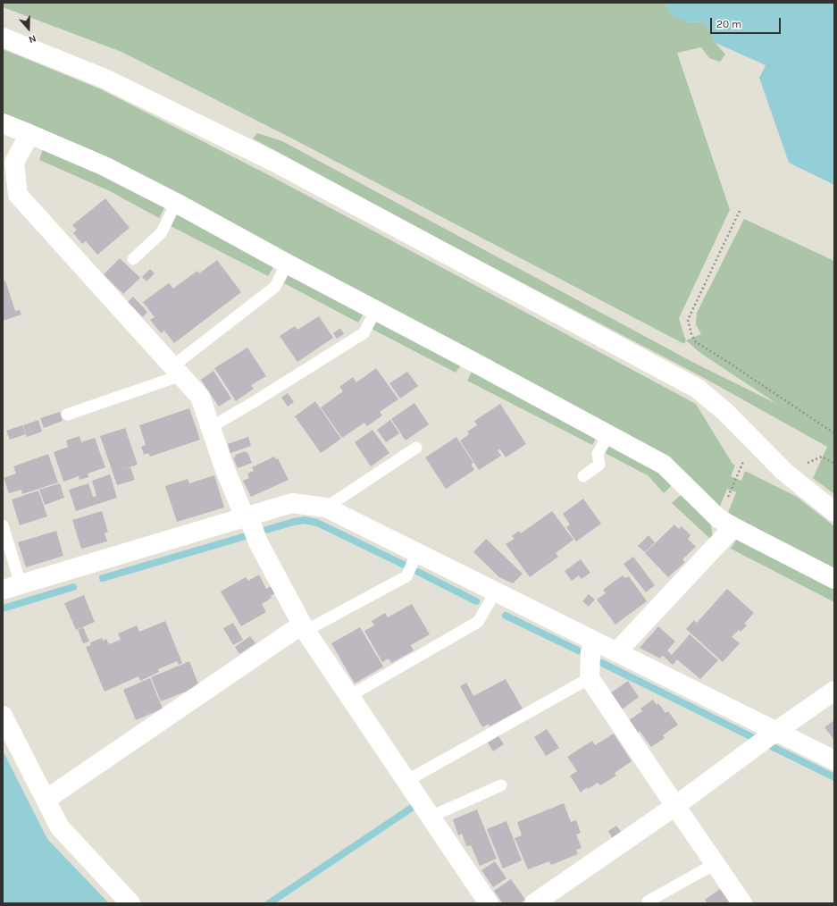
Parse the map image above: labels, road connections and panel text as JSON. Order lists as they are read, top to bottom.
{
  "scale_bar": "20 m",
  "north": "bottom"
}
